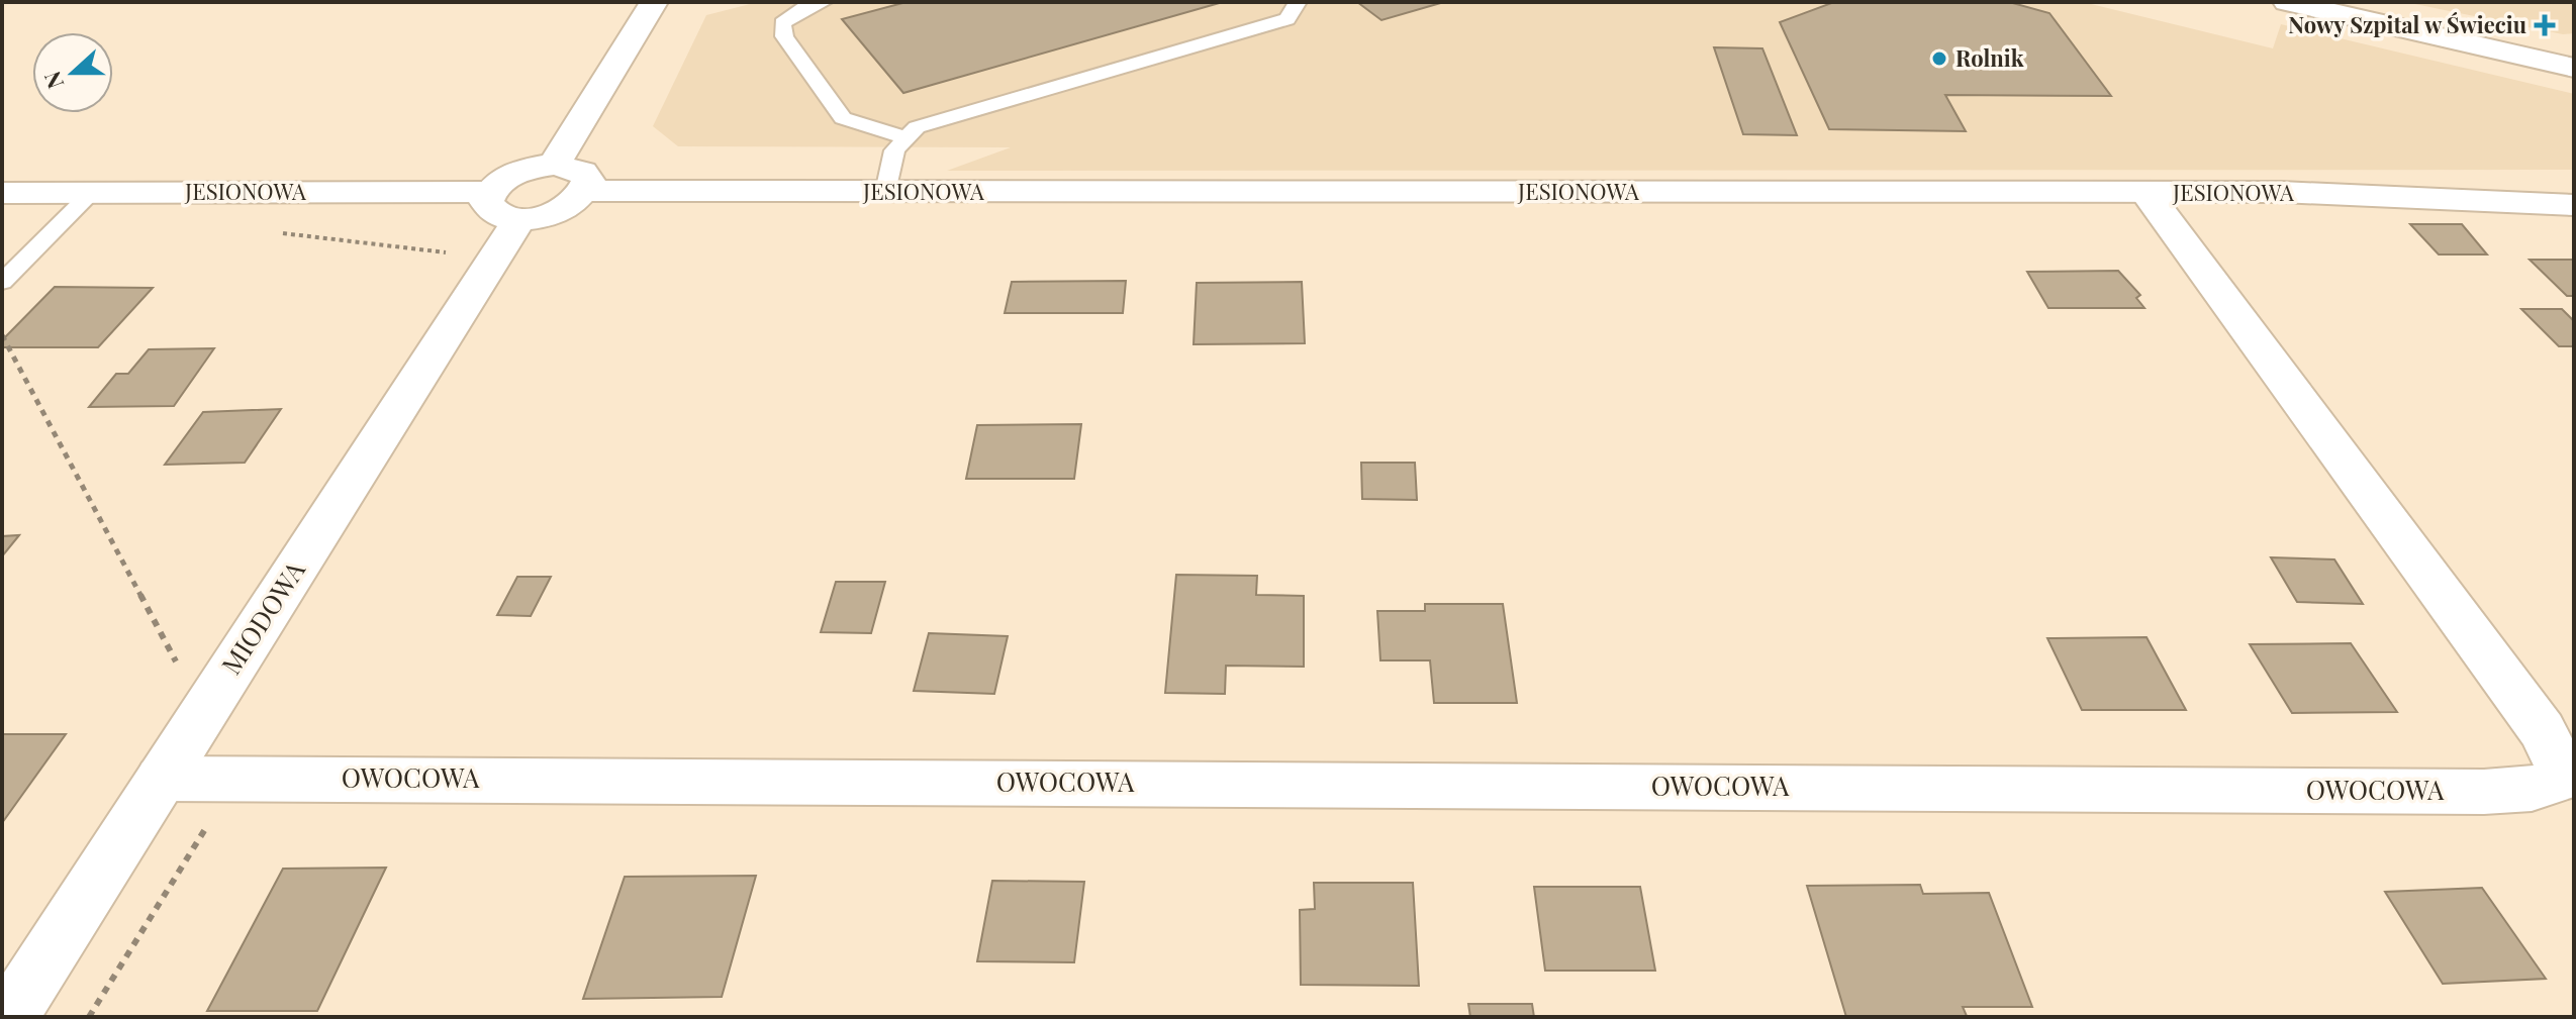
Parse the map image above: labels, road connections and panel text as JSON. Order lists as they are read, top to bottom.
{
  "streets": {
    "street": ["JESIONOWA", "MIODOWA", "OWOCOWA"]
  },
  "crossings": [
    ["JESIONOWA", "MIODOWA"],
    ["JESIONOWA", "OWOCOWA"],
    ["MIODOWA", "OWOCOWA"]
  ],
  "places": {
    "health": ["Nowy Szpital w Świeciu"],
    "other": ["Rolnik"]
  },
  "north": "left"
}
